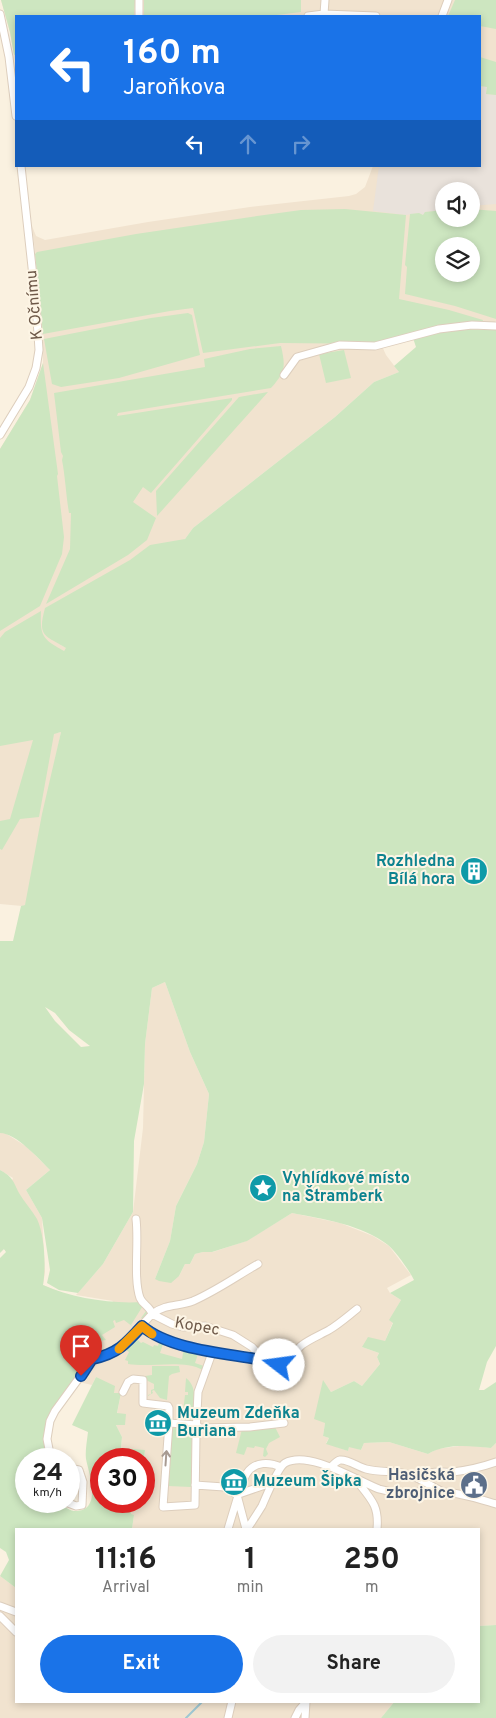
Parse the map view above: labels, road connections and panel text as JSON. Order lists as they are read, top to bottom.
{
  "streets": {
    "street": ["K Očnímu", "Kopec"]
  },
  "places": {
    "building": ["Rozhledna Bílá hora"],
    "place": ["Vyhlídkové místo na Štramberk"],
    "museum": ["Muzeum Zdeňka Buriana", "Muzeum Šipka"],
    "public building": ["Hasičská zbrojnice"]
  },
  "page": {
    "turn": ["160 m", "Jaroňkova"],
    "speed": "24 km/h",
    "limit": "30",
    "eta": [
      "11:16",
      "Arrival",
      "1",
      "min",
      "250",
      "m"
    ],
    "buttons": ["Exit", "Share"]
  }
}
